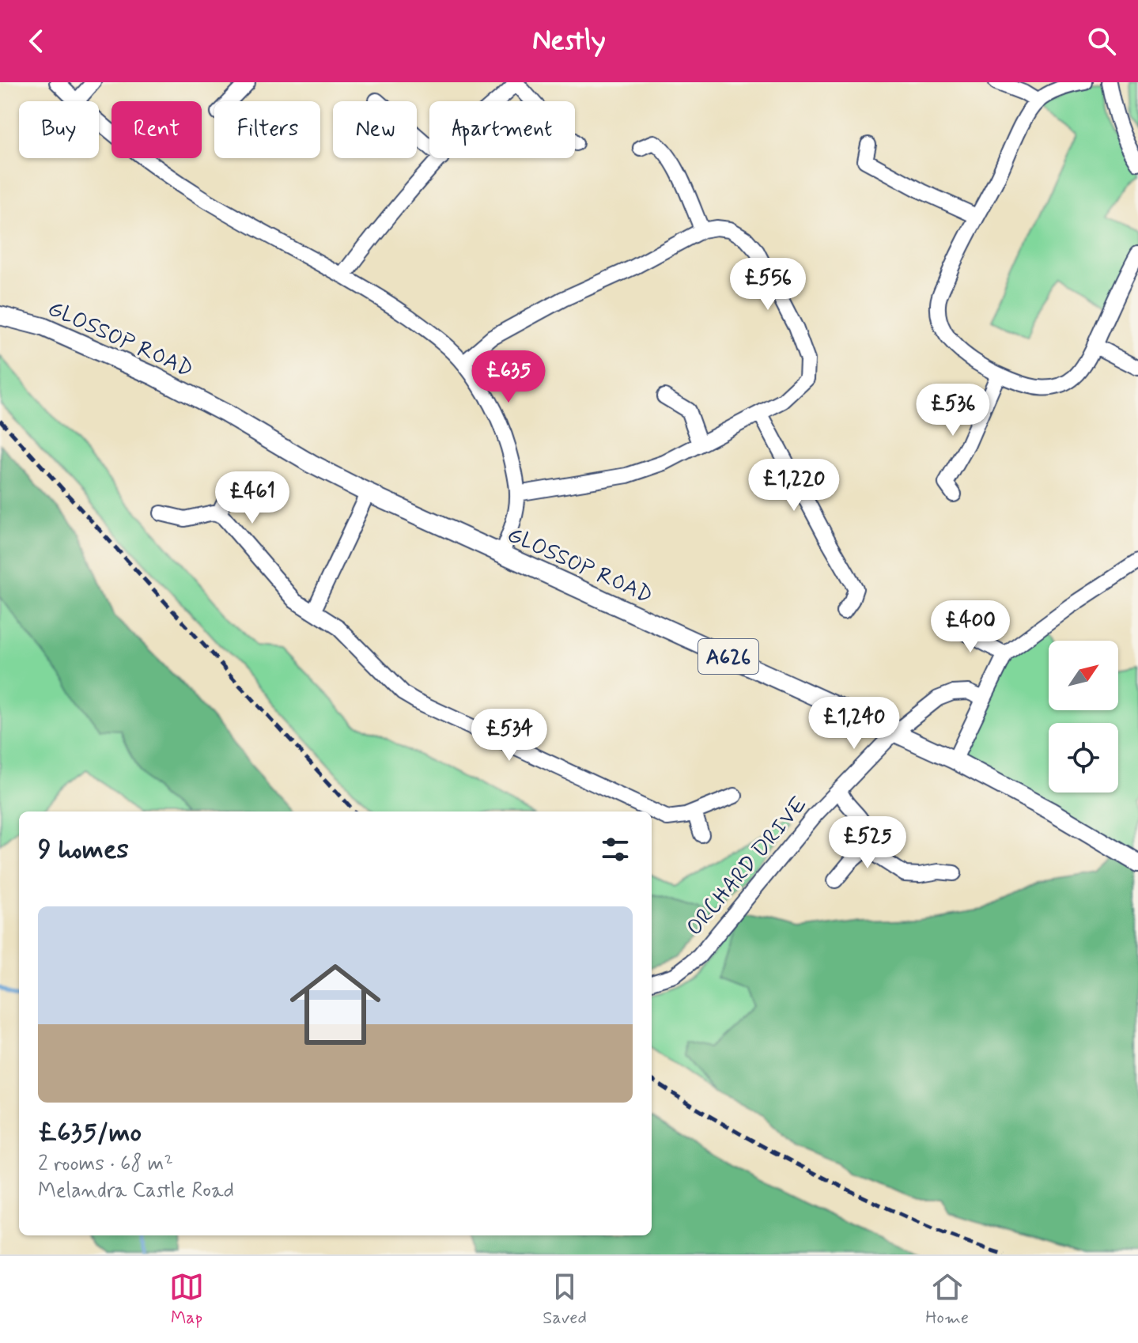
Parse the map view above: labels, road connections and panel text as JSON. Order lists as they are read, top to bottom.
{
  "streets": {
    "main road": ["GLOSSOP ROAD", "A626"],
    "street": ["ORCHARD DRIVE"]
  },
  "crossings": [
    ["GLOSSOP ROAD", "ORCHARD DRIVE"]
  ],
  "north": "top right",
  "page": {
    "header": "Nestly",
    "chip": [
      "Buy",
      "Rent",
      "Filters",
      "New",
      "Apartment"
    ],
    "price": [
      "£556",
      "£635",
      "£536",
      "£1,220",
      "£461",
      "£400",
      "£1,240",
      "£534",
      "£525"
    ],
    "heading": "9 homes",
    "list": [
      {
        "name": "£635/mo",
        "note": "2 rooms · 68 m² · Melandra Castle Road"
      }
    ],
    "tabs": ["Map", "Saved", "Home"]
  }
}
